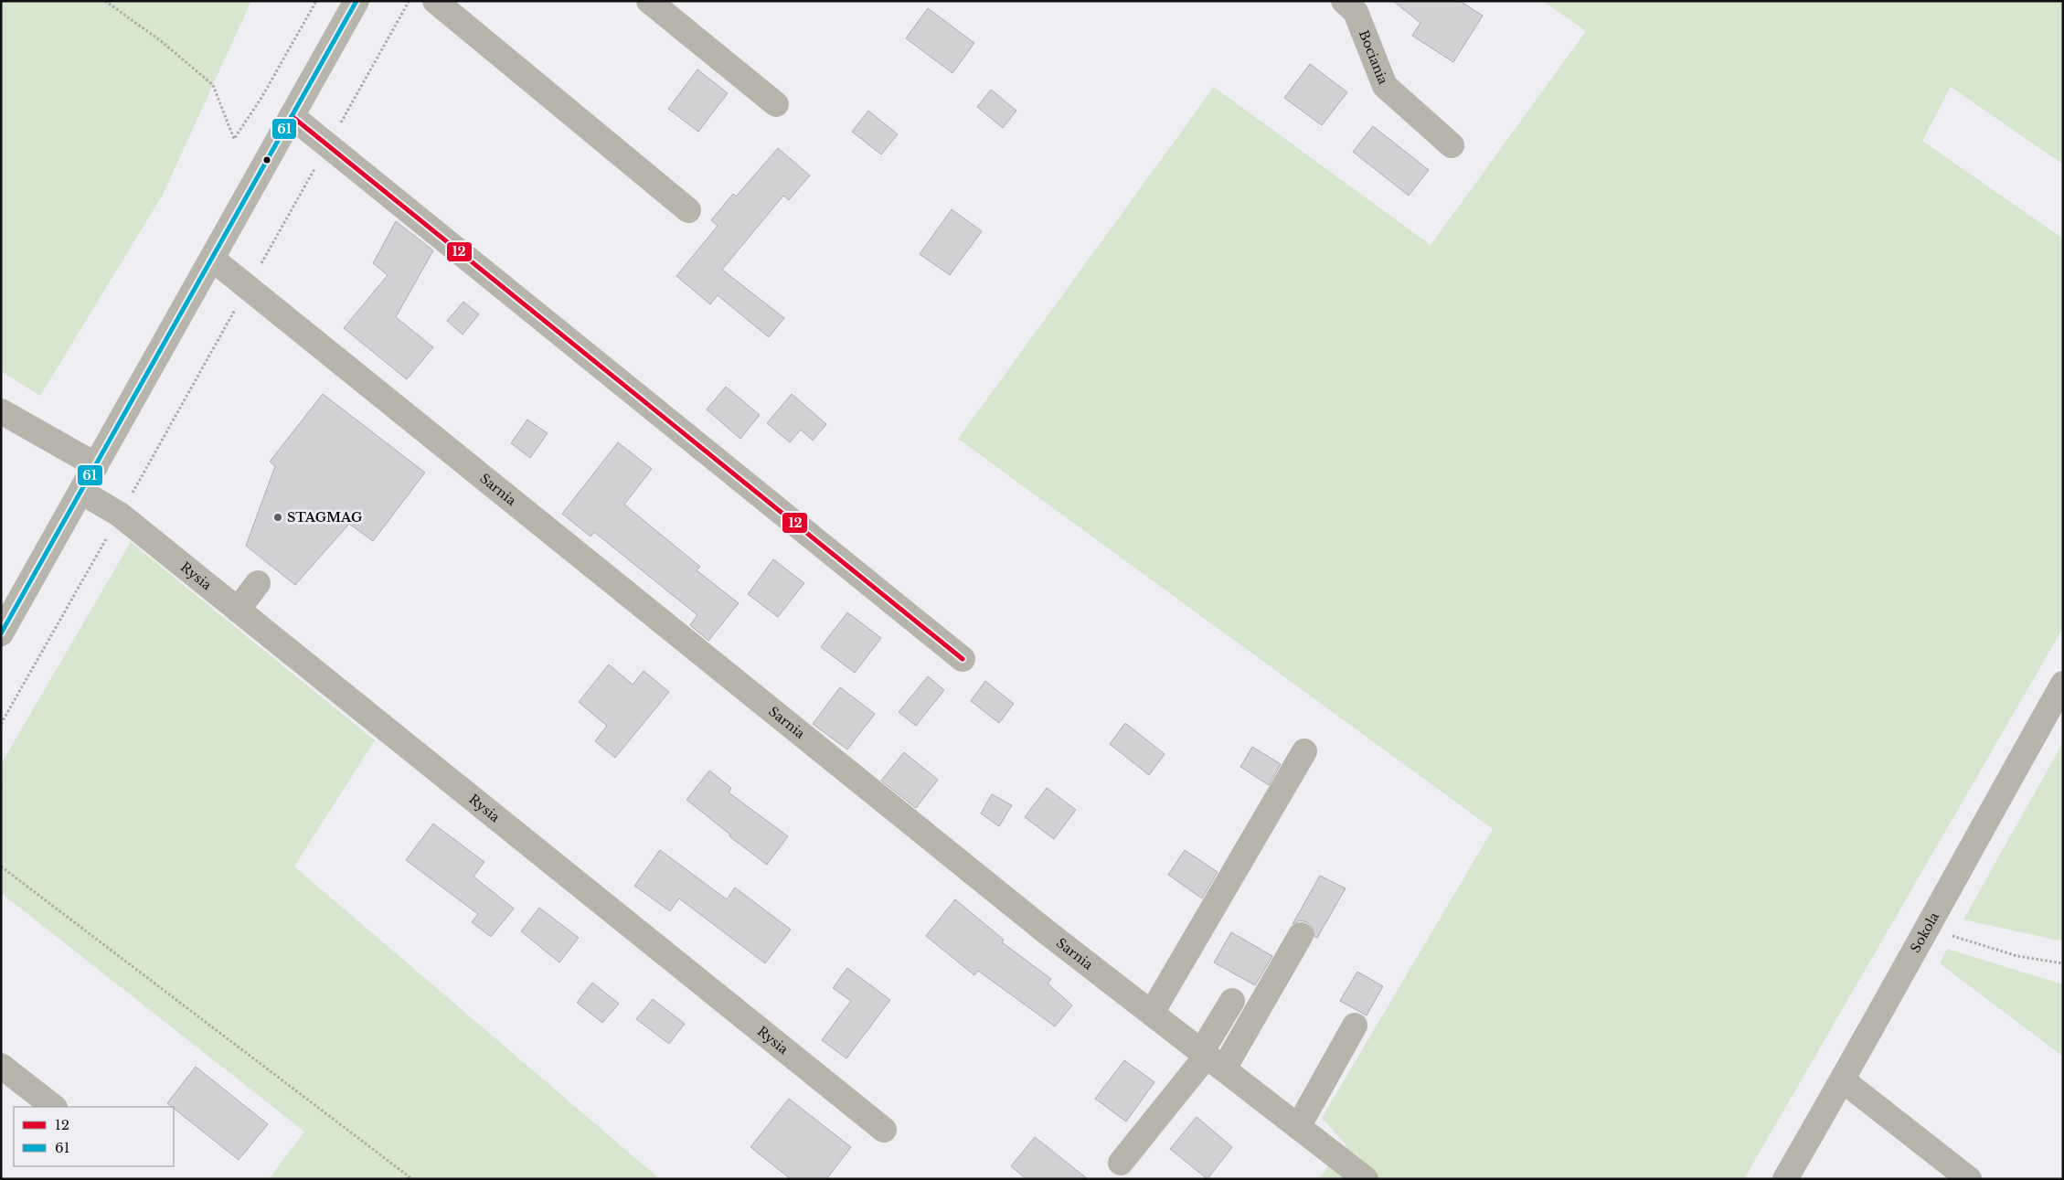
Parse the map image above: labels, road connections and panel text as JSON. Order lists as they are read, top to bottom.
{
  "streets": {
    "street": [
      "Bociania",
      "Sarnia",
      "Rysia",
      "Sokola"
    ]
  },
  "places": ["STAGMAG"],
  "lines": ["transit line 61", "transit line 12"],
  "legend": ["12", "61"]
}
